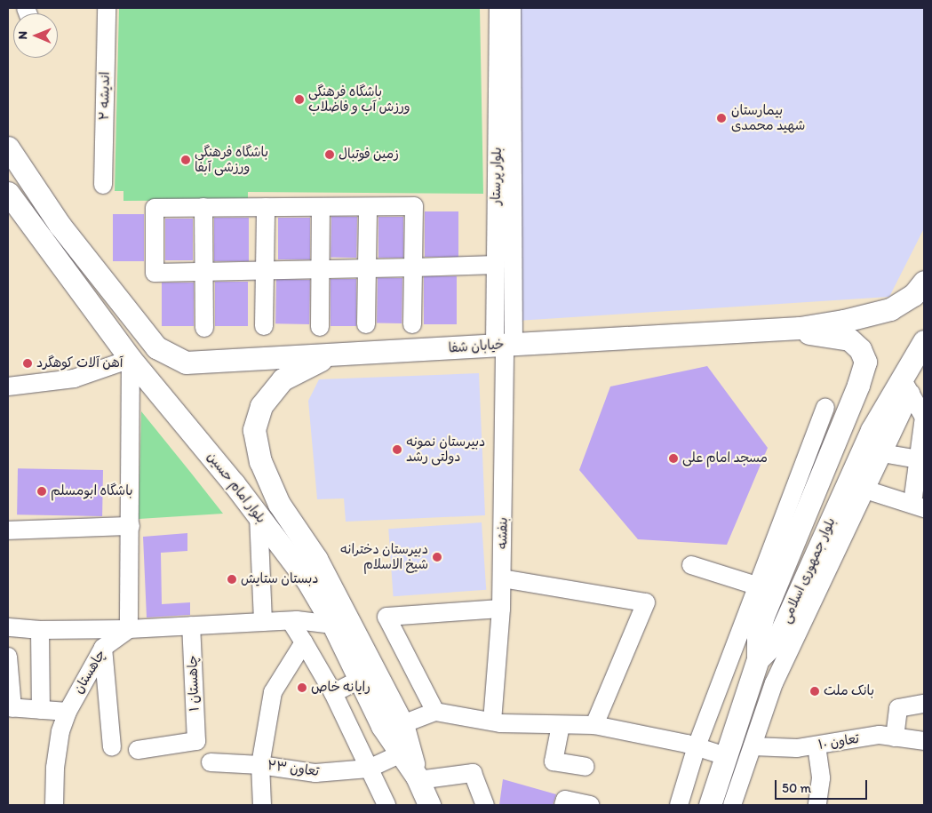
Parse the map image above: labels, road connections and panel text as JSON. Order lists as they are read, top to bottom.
{
  "streets": {
    "main road": ["خیابان شفا", "بلوار امام حسین", "بلوار جمهوری اسلامی"],
    "street": [
      "اندیشه ۲",
      "بلوار پرستار",
      "بنفشه",
      "چاهستان",
      "چاهستان ۱",
      "تعاون ۱۰",
      "تعاون ۲۳"
    ]
  },
  "crossings": [
    ["بلوار پرستار", "خیابان شفا"],
    ["بلوار پرستار", "بنفشه"],
    ["خیابان شفا", "بنفشه"],
    ["بلوار امام حسین", "تعاون ۲۳"]
  ],
  "places": [
    "باشگاه فرهنگی ورزش آب و فاضلاب",
    "بیمارستان شهید محمدی",
    "زمین فوتبال",
    "باشگاه فرهنگی ورزشی آبفا",
    "آهن آلات کوهگرد",
    "دبیرستان نمونه دولتی رشد",
    "مسجد امام علی",
    "باشگاه ابومسلم",
    "دبیرستان دخترانه شیخ الاسلام",
    "دبستان ستایش",
    "رایانه خاص",
    "بانک ملت"
  ],
  "scale_bar": "50 m",
  "north": "left"
}
